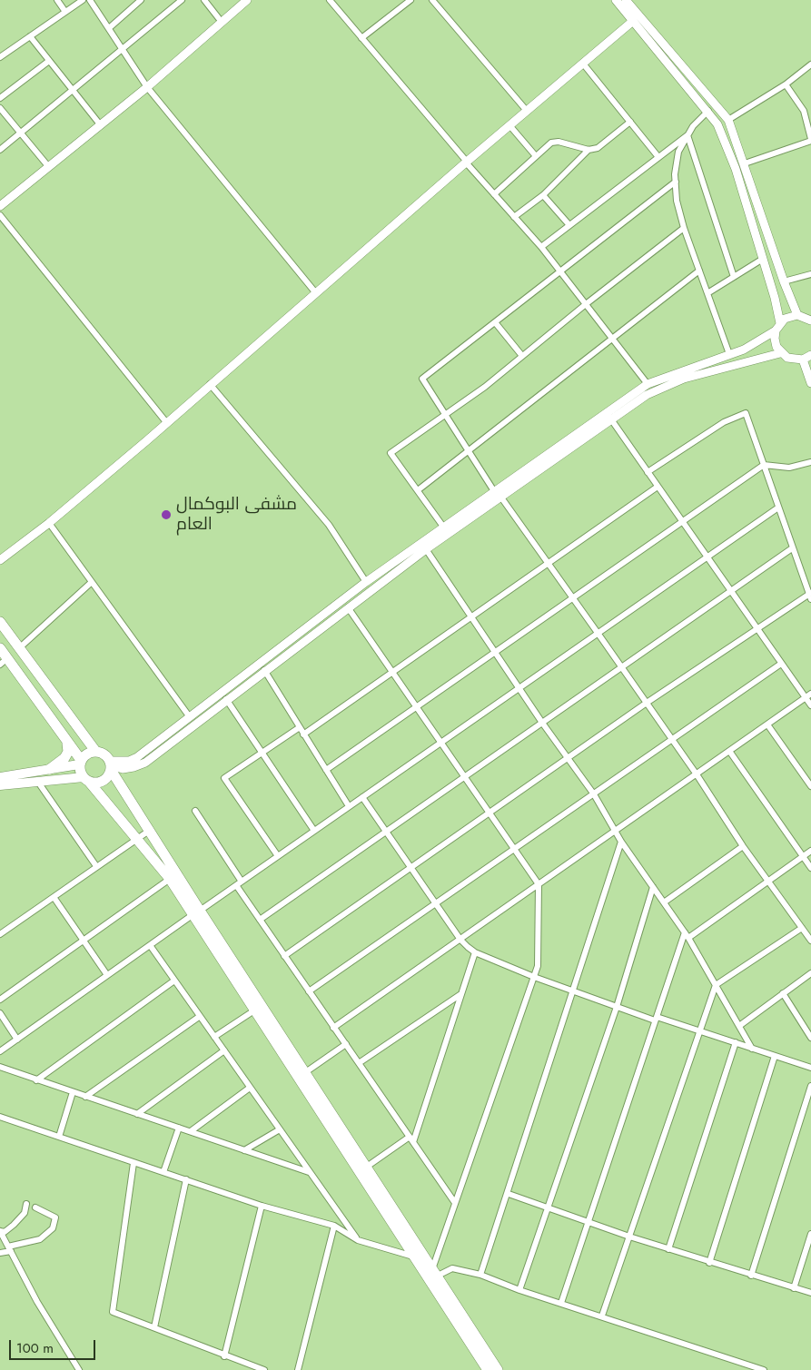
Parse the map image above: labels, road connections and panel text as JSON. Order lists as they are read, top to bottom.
{
  "places": ["مشفى البوكمال العام"],
  "scale_bar": "100 m"
}
